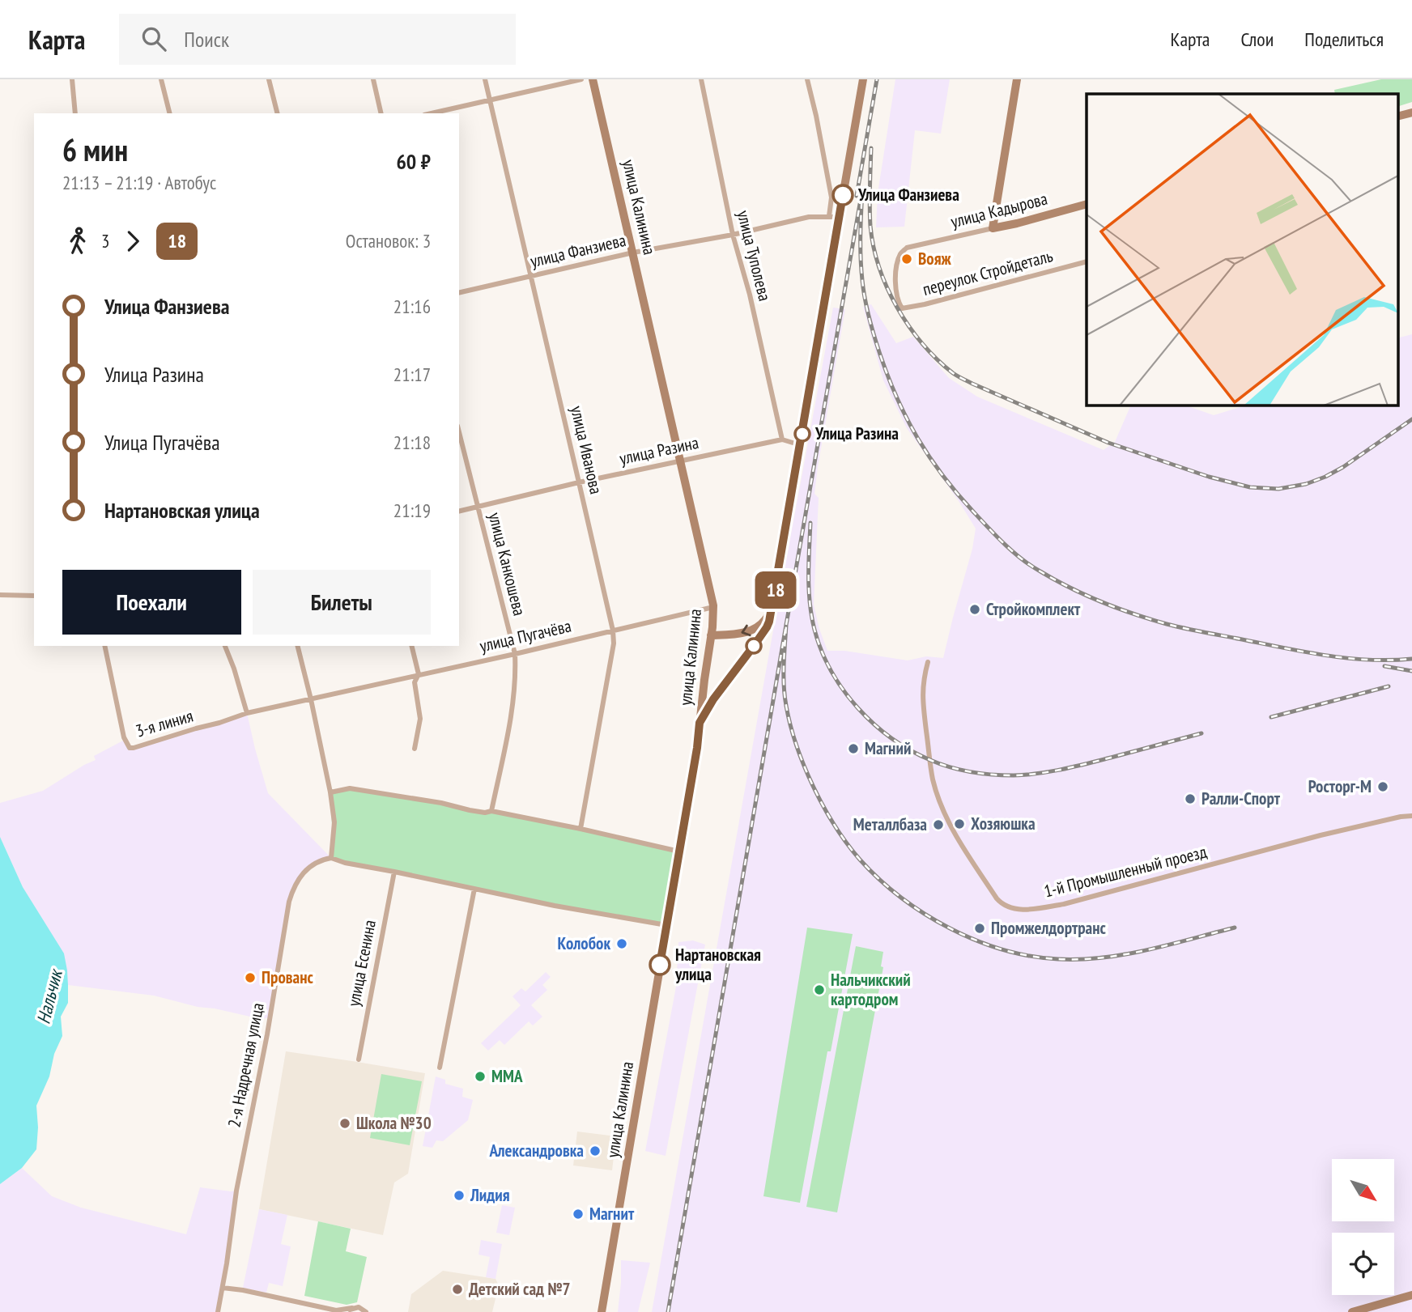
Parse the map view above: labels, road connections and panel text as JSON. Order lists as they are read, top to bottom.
{
  "streets": {
    "main road": ["улица Калинина", "улица Кадырова"],
    "street": [
      "улица Фанзиева",
      "улица Туполева",
      "переулок Стройдеталь",
      "улица Иванова",
      "улица Разина",
      "улица Канкошева",
      "улица Пугачёва",
      "3-я линия",
      "1-й Промышленный проезд",
      "улица Есенина",
      "2-я Надречная улица"
    ]
  },
  "crossings": [
    ["улица Калинина", "улица Фанзиева"],
    ["улица Калинина", "улица Разина"],
    ["улица Калинина", "улица Пугачёва"],
    ["улица Кадырова", "переулок Стройдеталь"],
    ["улица Фанзиева", "улица Туполева"],
    ["улица Фанзиева", "улица Иванова"],
    ["улица Туполева", "улица Разина"],
    ["улица Иванова", "улица Разина"],
    ["улица Иванова", "улица Пугачёва"],
    ["улица Разина", "улица Канкошева"],
    ["улица Канкошева", "улица Пугачёва"],
    ["улица Пугачёва", "3-я линия"]
  ],
  "water": ["Нальчик"],
  "places": [
    "Улица Фанзиева",
    "Вояж",
    "Улица Разина",
    "Стройкомплект",
    "Магний",
    "Росторг-М",
    "Ралли-Спорт",
    "Хозяюшка",
    "Металлбаза",
    "Промжелдортранс",
    "Колобок",
    "Нартановская улица",
    "Прованс",
    "Нальчикский картодром",
    "MMA",
    "Школа №30",
    "Александровка",
    "Лидия",
    "Магнит",
    "Детский сад №7"
  ],
  "lines": ["bus line 18"],
  "north": "bottom right",
  "page": {
    "header": "Карта",
    "search": "Поиск",
    "nav": ["Карта", "Слои", "Поделиться"],
    "on_map": "18",
    "heading": ["6 мин", "21:13 – 21:19 · Автобус", "60 ₽"],
    "legs": ["3", "18", "Остановок: 3"],
    "list": [
      {
        "name": "Улица Фанзиева",
        "value": "21:16"
      },
      {
        "name": "Улица Разина",
        "value": "21:17"
      },
      {
        "name": "Улица Пугачёва",
        "value": "21:18"
      },
      {
        "name": "Нартановская улица",
        "value": "21:19"
      }
    ],
    "buttons": ["Поехали", "Билеты"]
  }
}
